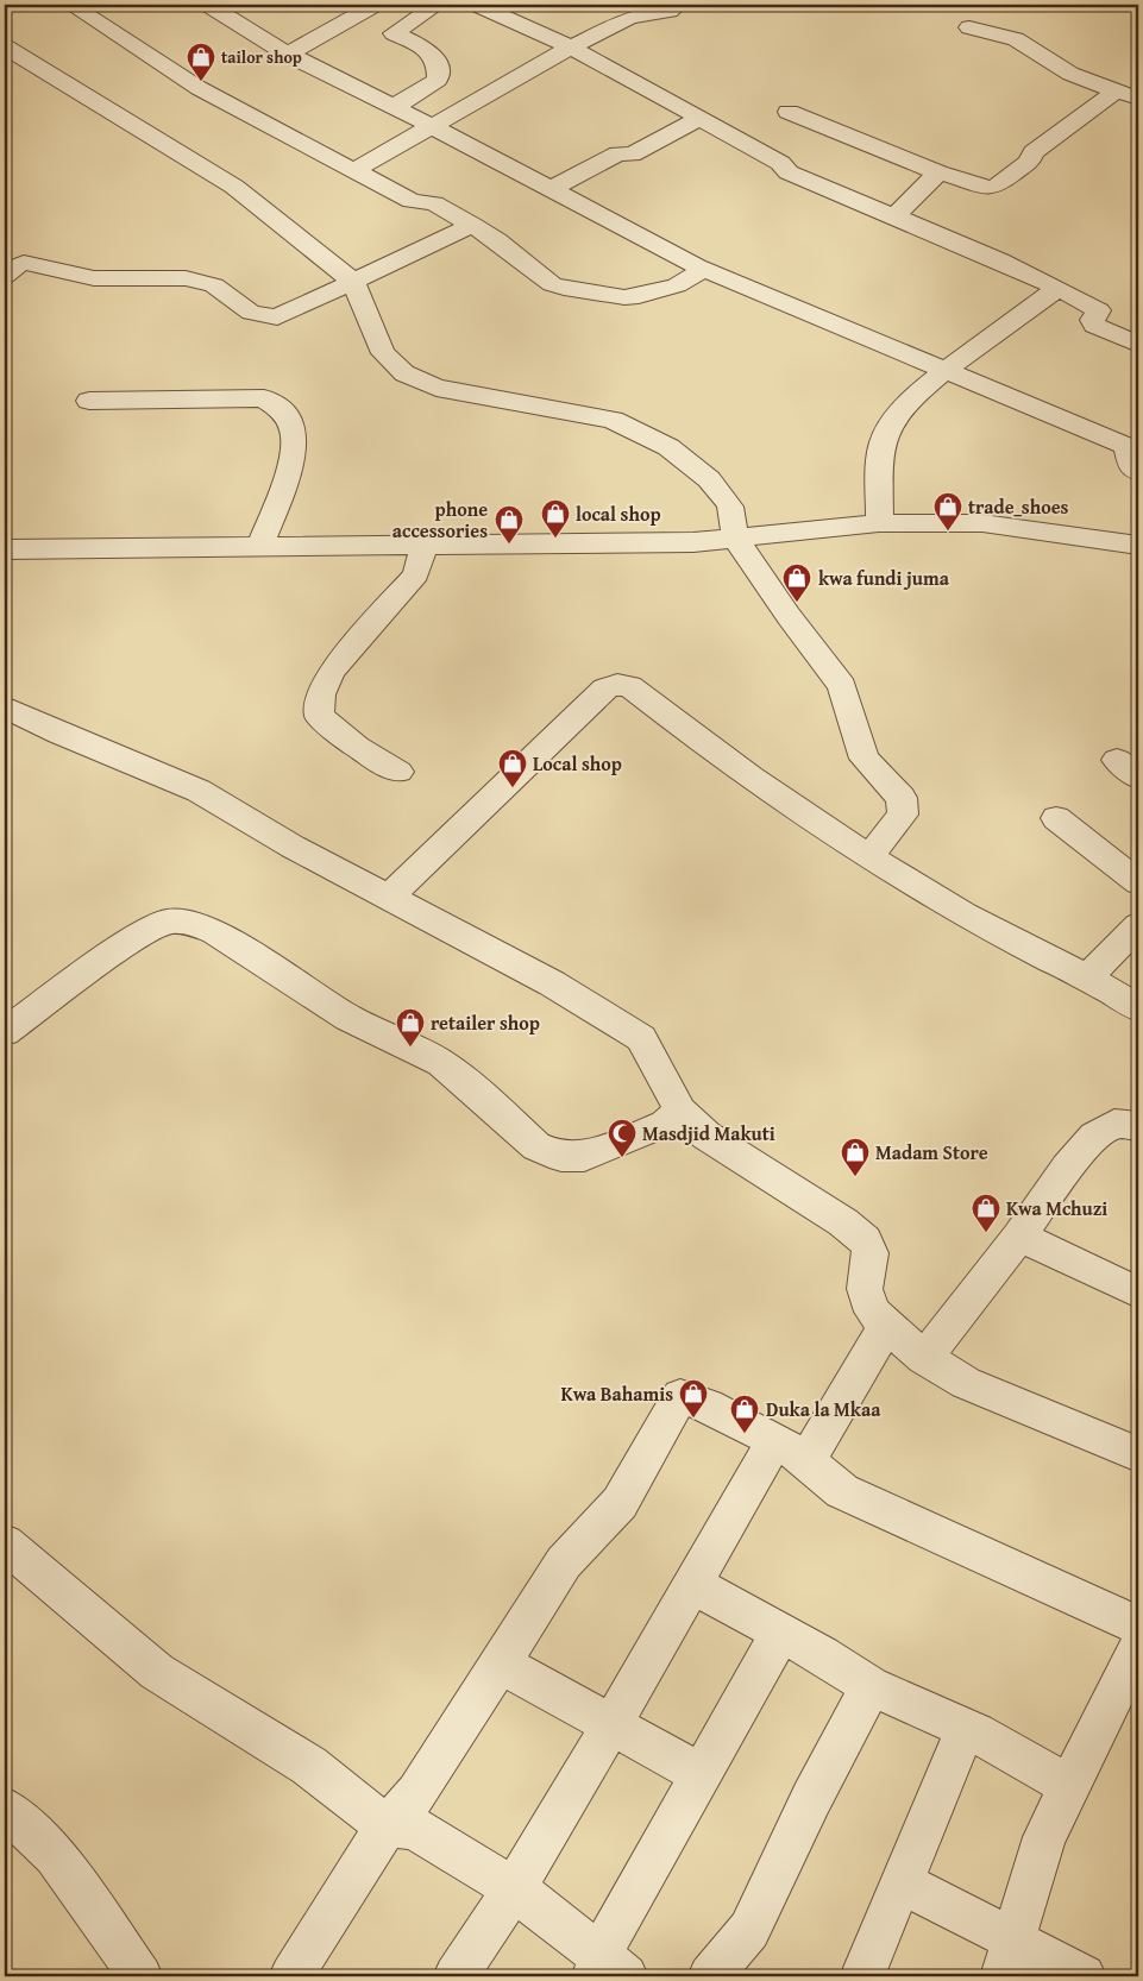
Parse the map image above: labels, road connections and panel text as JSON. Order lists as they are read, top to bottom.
{
  "places": {
    "shop": [
      "tailor shop",
      "trade_shoes",
      "local shop",
      "phone accessories",
      "kwa fundi juma",
      "Local shop",
      "retailer shop",
      "Madam Store",
      "Kwa Mchuzi",
      "Kwa Bahamis",
      "Duka la Mkaa"
    ],
    "mosque": ["Masdjid Makuti"]
  }
}
